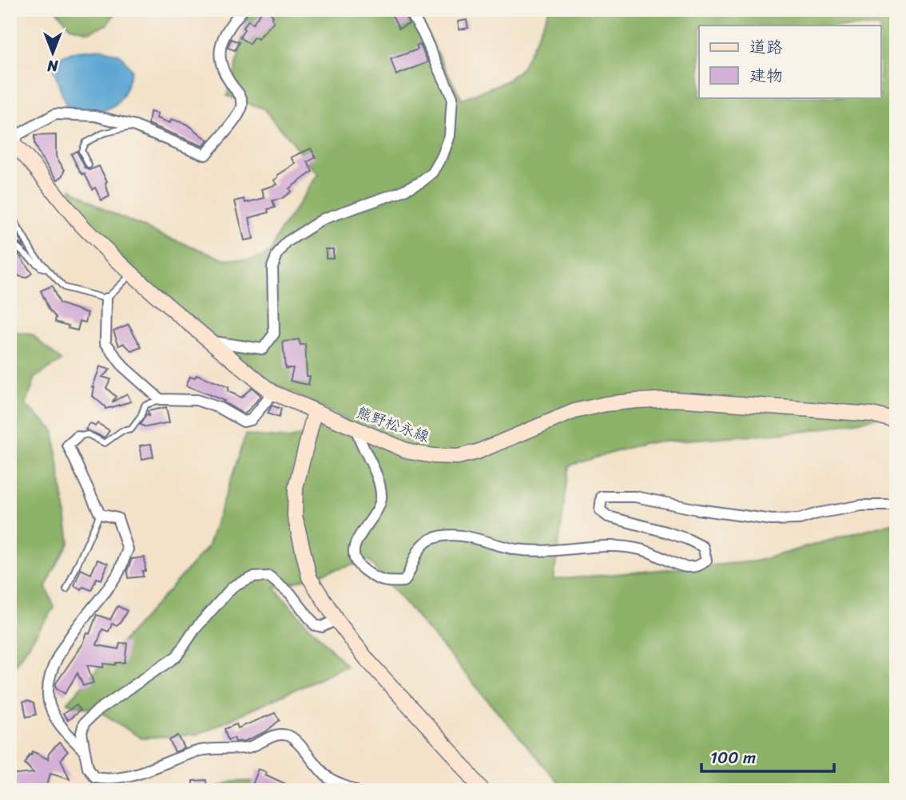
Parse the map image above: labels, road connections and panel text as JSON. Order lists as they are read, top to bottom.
{
  "streets": {
    "main road": ["熊野松永線"]
  },
  "legend": ["道路", "建物"],
  "scale_bar": "100 m",
  "north": "bottom"
}
